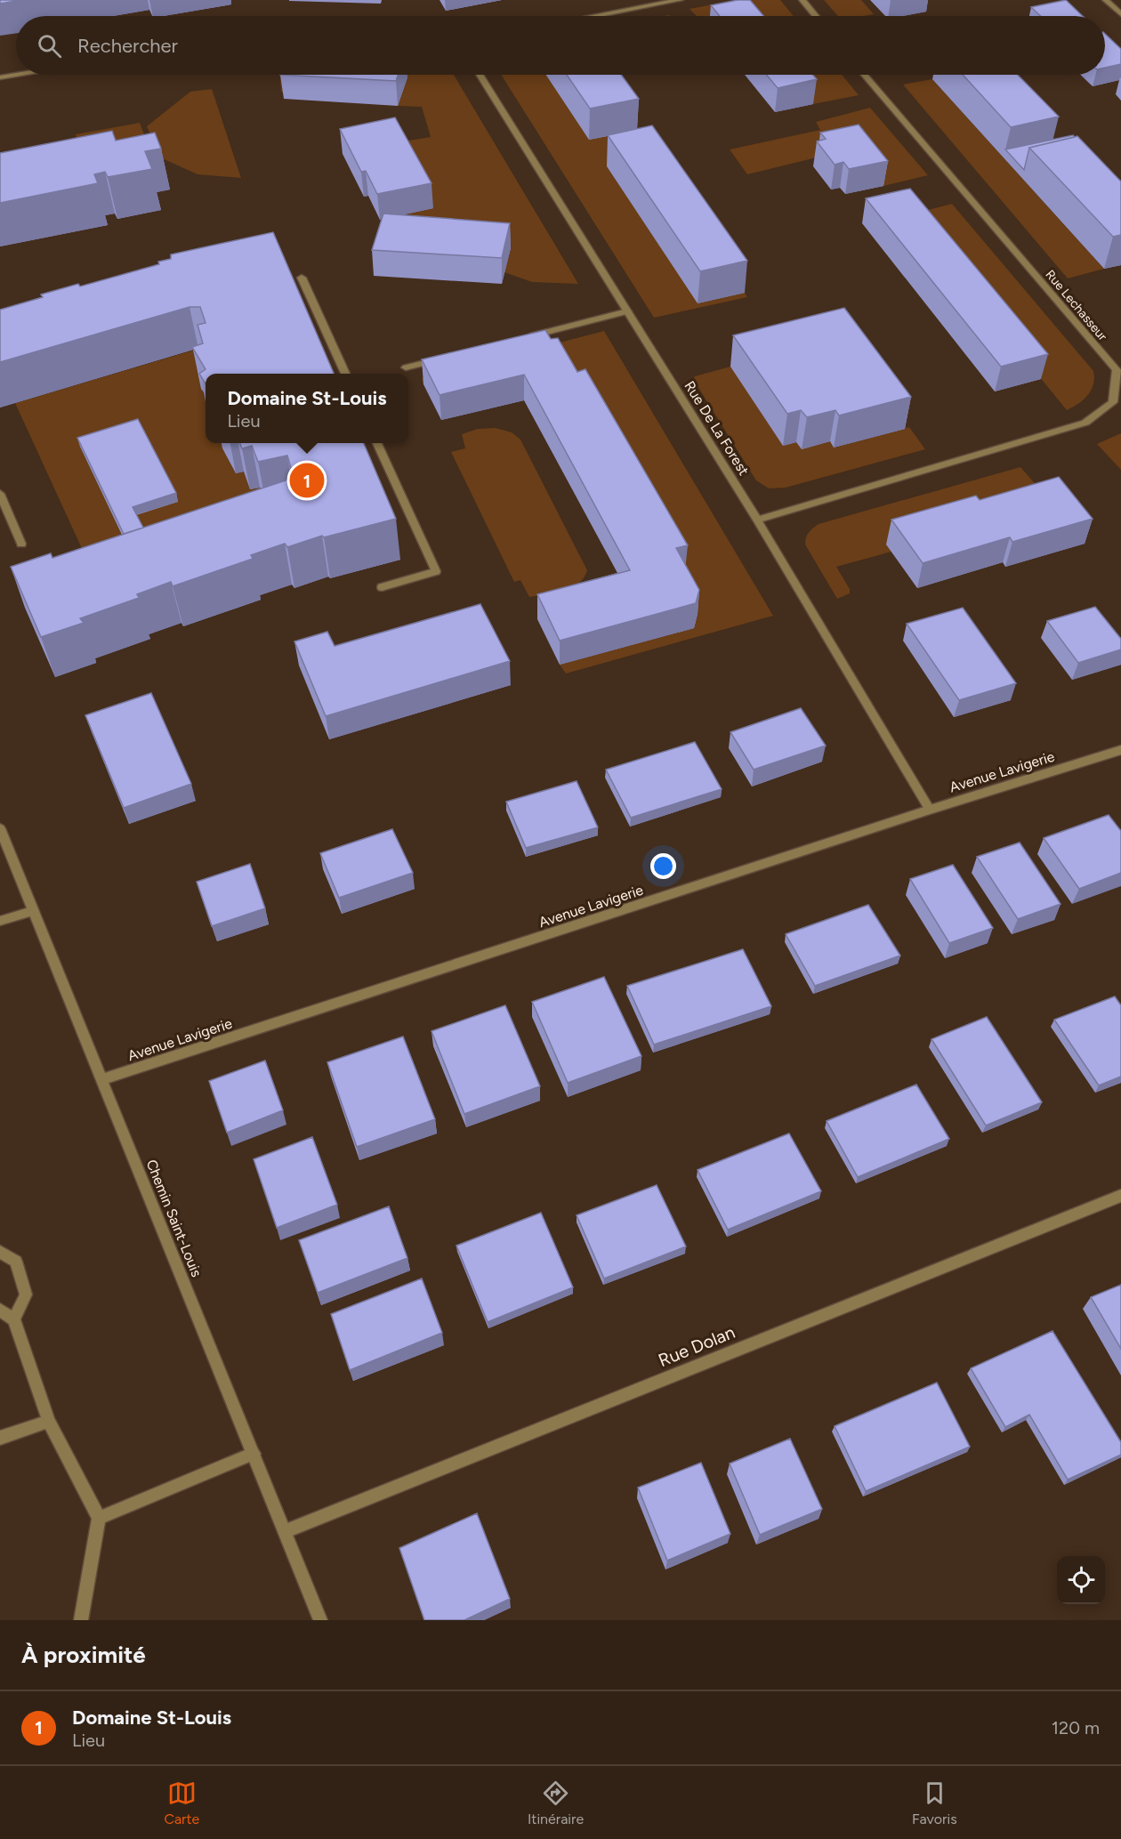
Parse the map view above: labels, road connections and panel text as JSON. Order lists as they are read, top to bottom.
{
  "streets": {
    "street": [
      "Rue Lechasseur",
      "Rue De La Forest",
      "Avenue Lavigerie",
      "Chemin Saint-Louis",
      "Rue Dolan"
    ]
  },
  "crossings": [
    ["Rue Lechasseur", "Rue De La Forest"],
    ["Rue De La Forest", "Avenue Lavigerie"],
    ["Avenue Lavigerie", "Chemin Saint-Louis"],
    ["Chemin Saint-Louis", "Rue Dolan"]
  ],
  "page": {
    "search": "Rechercher",
    "popup": ["Domaine St-Louis", "Lieu"],
    "pins": "1",
    "heading": "À proximité",
    "list": [
      {
        "mark": "1",
        "name": "Domaine St-Louis",
        "note": "Lieu",
        "value": "120 m"
      }
    ],
    "nav": ["Carte", "Itinéraire", "Favoris"]
  }
}
